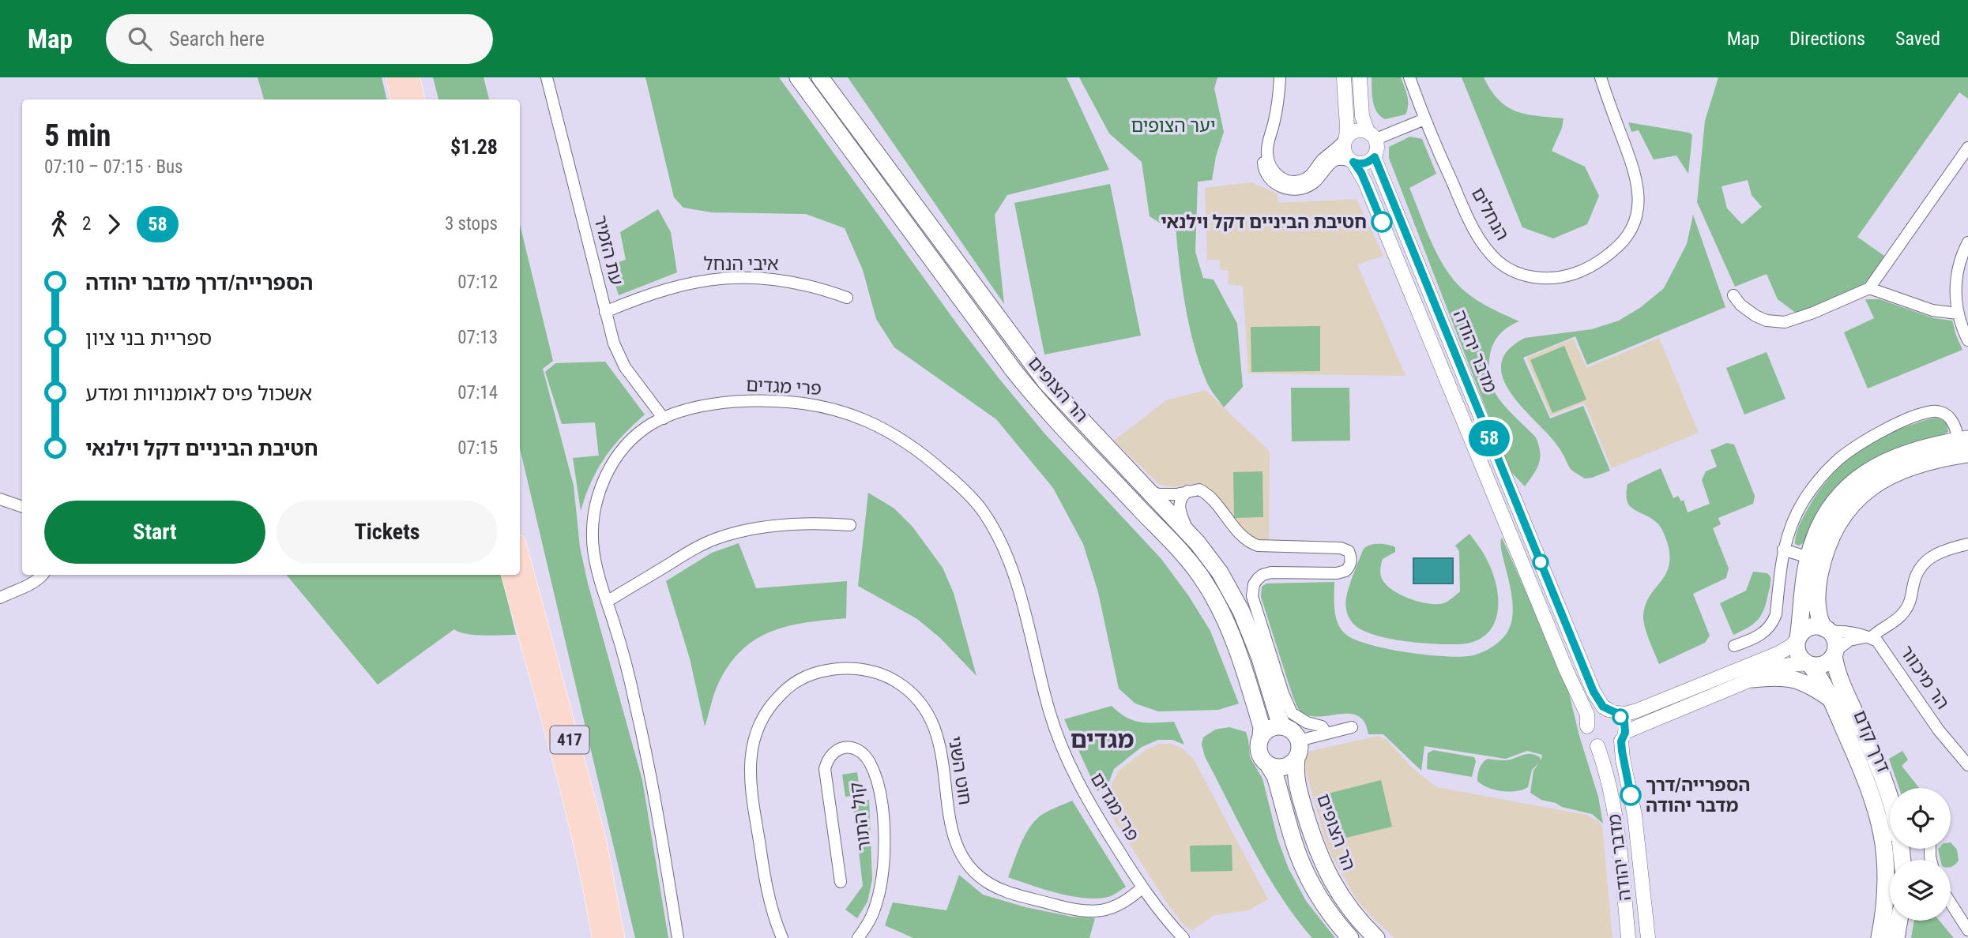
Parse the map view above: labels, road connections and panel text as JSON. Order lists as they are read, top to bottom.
{
  "streets": {
    "main road": ["הר הצופים", "417", "דרך קדם"],
    "street": [
      "הנחלים",
      "עת הזמיר",
      "איבי הנחל",
      "מדבר יהודה",
      "פרי מגדים",
      "הר מיכוור",
      "חוט השני",
      "קול התור"
    ]
  },
  "crossings": [
    ["עת הזמיר", "איבי הנחל"],
    ["עת הזמיר", "פרי מגדים"],
    ["פרי מגדים", "חוט השני"]
  ],
  "districts": ["מגדים"],
  "parks": ["יער הצופים"],
  "places": ["חטיבת הביניים דקל וילנאי", "הספרייה/דרך מדבר יהודה"],
  "lines": ["bus line 58"],
  "page": {
    "header": "Map",
    "search": "Search here",
    "nav": ["Map", "Directions", "Saved"],
    "on_map": "58",
    "heading": ["5 min", "07:10 – 07:15 · Bus", "$1.28"],
    "legs": ["2", "58", "3 stops"],
    "list": [
      {
        "name": "הספרייה/דרך מדבר יהודה",
        "value": "07:12"
      },
      {
        "name": "ספריית בני ציון",
        "value": "07:13"
      },
      {
        "name": "אשכול פיס לאומנויות ומדע",
        "value": "07:14"
      },
      {
        "name": "חטיבת הביניים דקל וילנאי",
        "value": "07:15"
      }
    ],
    "buttons": ["Start", "Tickets"]
  }
}
